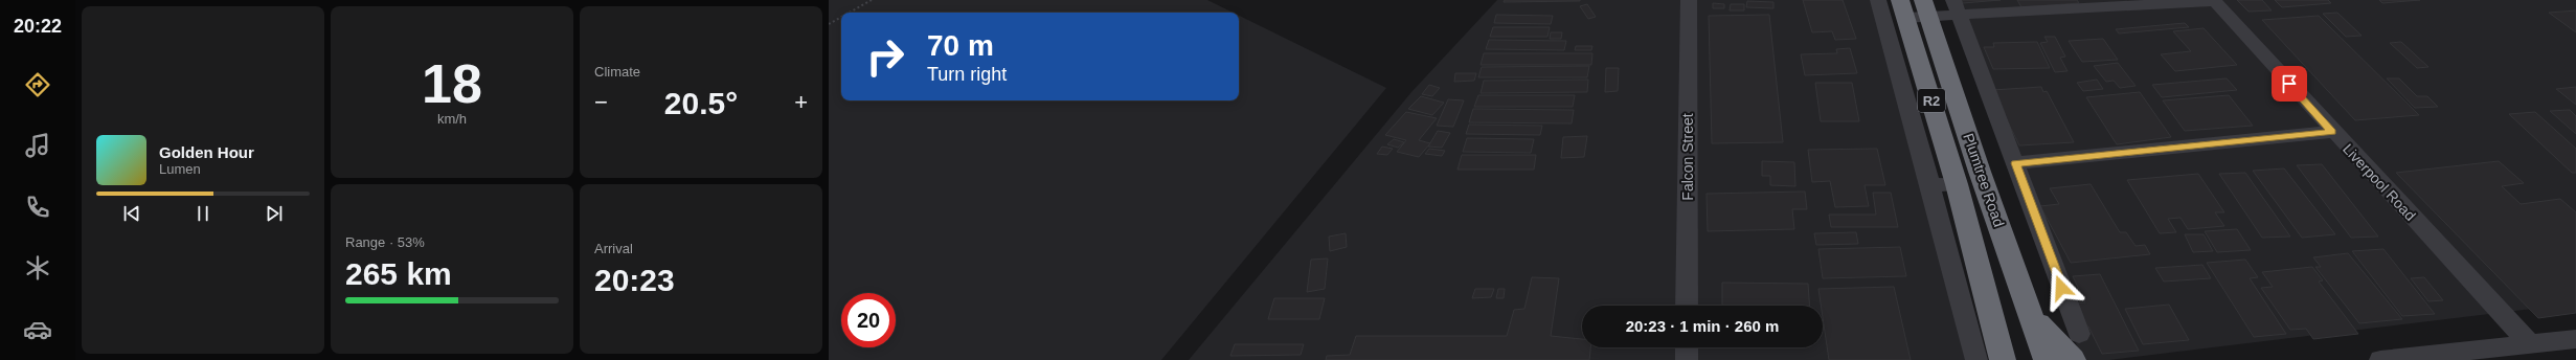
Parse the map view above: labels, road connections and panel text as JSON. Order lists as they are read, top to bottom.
{
  "streets": {
    "highway": ["R2", "Plumtree Road"],
    "street": ["Falcon Street", "Liverpool Road"]
  },
  "page": {
    "tabs": "20:22",
    "tile": [
      ["18", "km/h"],
      "Climate",
      ["Range · 53%", "265 km"],
      ["Arrival", "20:23"]
    ],
    "turn": ["70 m", "Turn right"],
    "heat": ["−", "20.5°", "+"],
    "song": ["Golden Hour", "Lumen"],
    "limit": "20",
    "trip": "20:23 · 1 min · 260 m"
  }
}
